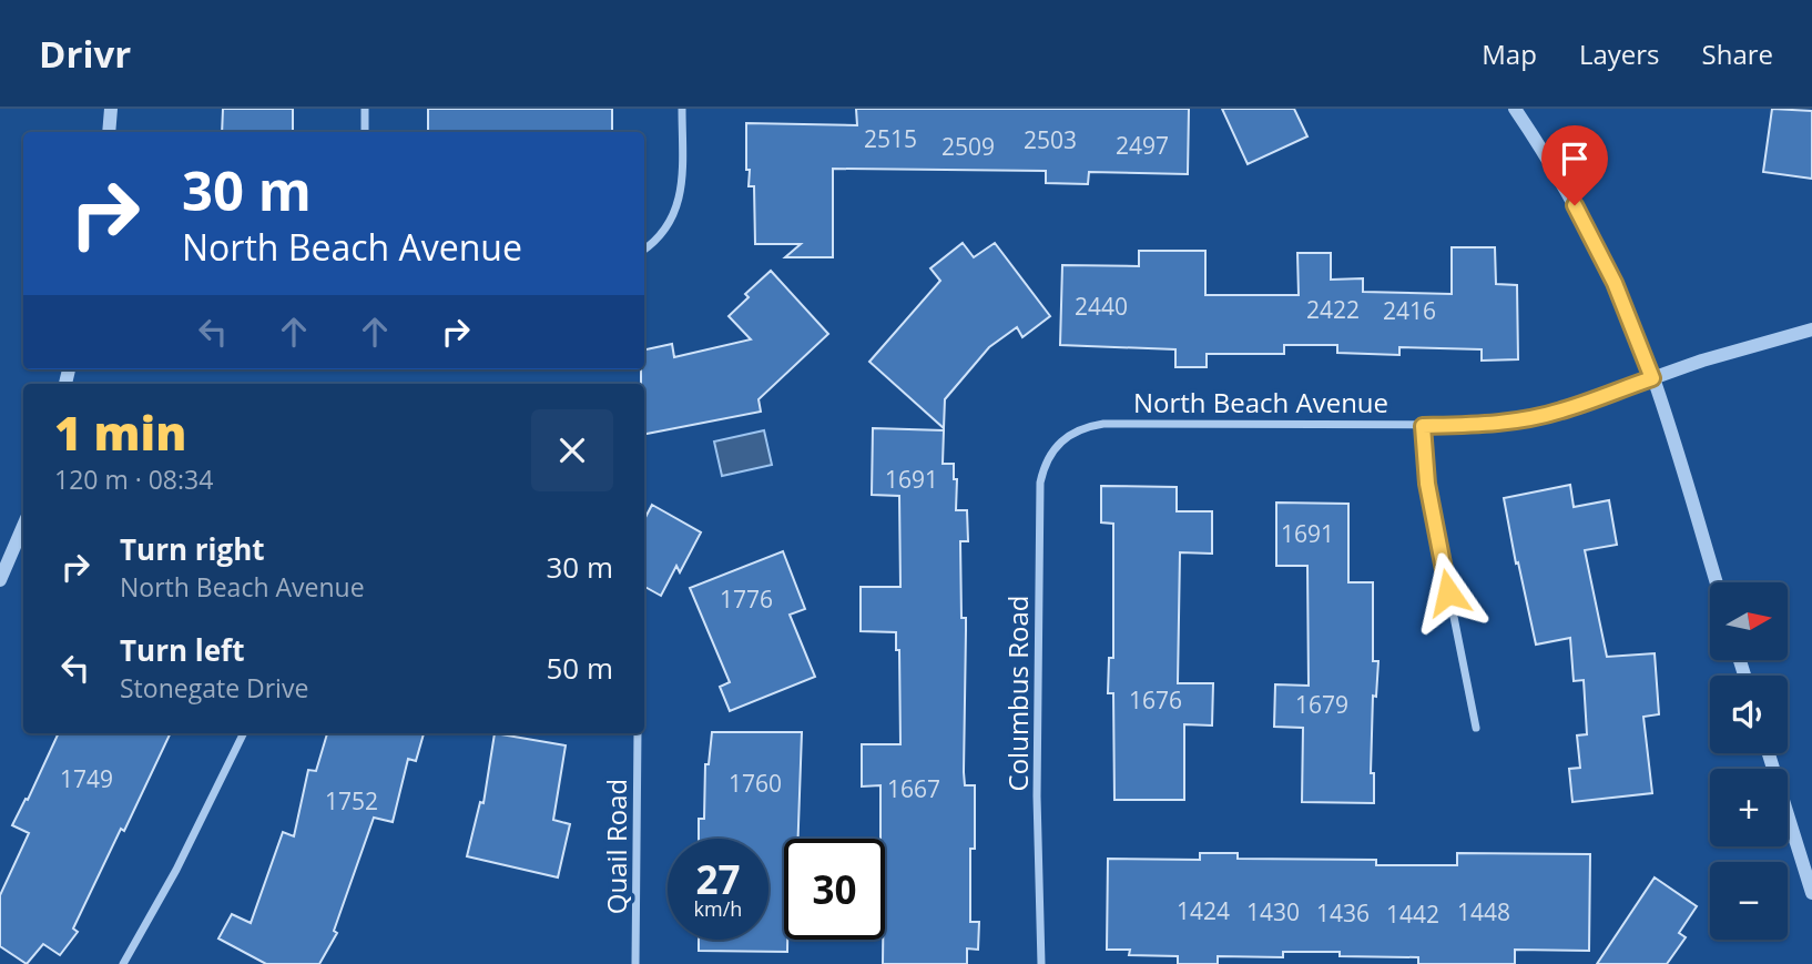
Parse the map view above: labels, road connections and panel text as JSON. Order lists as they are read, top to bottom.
{
  "streets": {
    "street": ["North Beach Avenue", "Columbus Road", "Quail Road"]
  },
  "crossings": [
    ["North Beach Avenue", "Columbus Road"]
  ],
  "house_numbers": [
    "2515",
    "2503",
    "2497",
    "2509",
    "2440",
    "2422",
    "2416",
    "1691",
    "1691",
    "1776",
    "1676",
    "1679",
    "1749",
    "1760",
    "1667",
    "1752",
    "1424",
    "1430",
    "1448",
    "1436",
    "1442"
  ],
  "north": "right",
  "page": {
    "header": "Drivr",
    "nav": ["Map", "Layers", "Share"],
    "turn": ["30 m", "North Beach Avenue"],
    "heading": ["1 min", "120 m · 08:34"],
    "list": [
      {
        "name": "Turn right",
        "note": "North Beach Avenue",
        "value": "30 m"
      },
      {
        "name": "Turn left",
        "note": "Stonegate Drive",
        "value": "50 m"
      }
    ],
    "map_buttons": ["+", "−"],
    "speed": "27 km/h",
    "limit": "30"
  }
}
